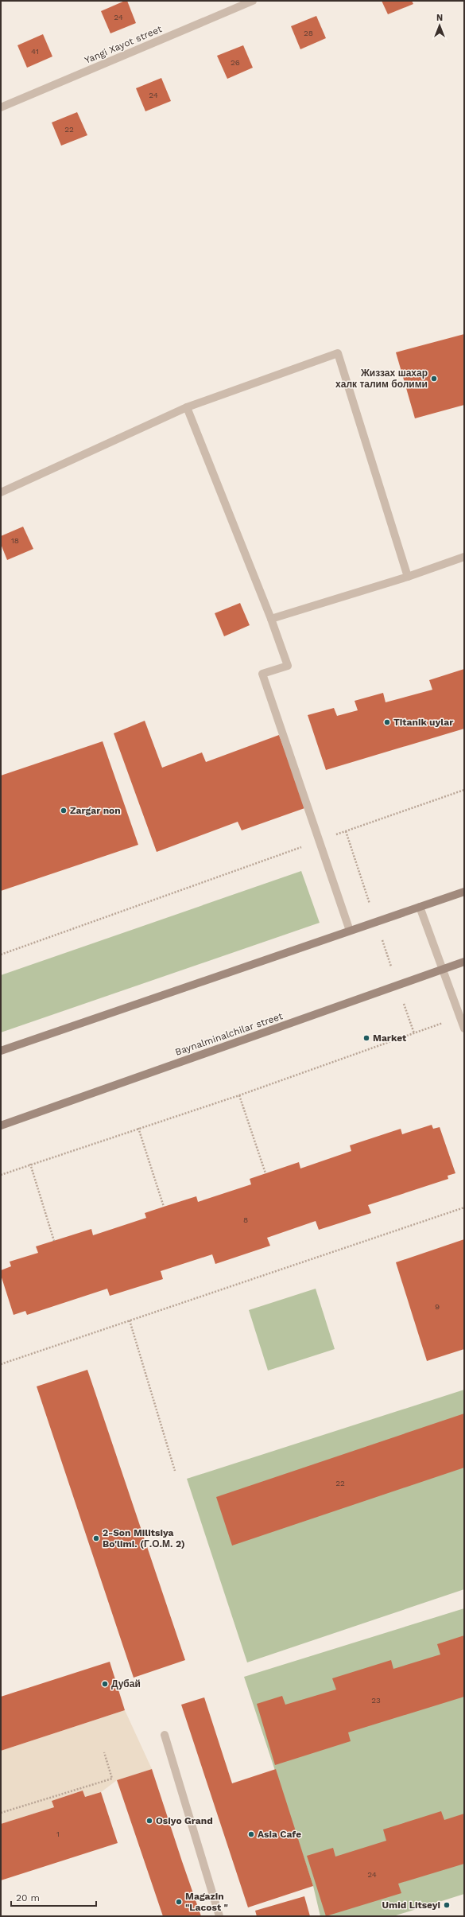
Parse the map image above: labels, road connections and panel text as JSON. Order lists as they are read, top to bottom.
{
  "streets": {
    "main road": ["Baynalminalchilar street"],
    "street": ["Yangi Xayot street"]
  },
  "places": [
    "Жиззах шахар халк талим болими",
    "Titanik uylar",
    "Zargar non",
    "Market",
    "2-Son Militsiya Bo'limi. (Г.О.М. 2)",
    "Дубай",
    "Osiyo Grand",
    "Asia Cafe",
    "Magazin \"Lacost \"",
    "Umid Litseyi"
  ],
  "house_numbers": [
    "24",
    "28",
    "41",
    "26",
    "24",
    "22",
    "18",
    "8",
    "9",
    "22",
    "23",
    "1",
    "24"
  ],
  "scale_bar": "20 m",
  "north": "top"
}
